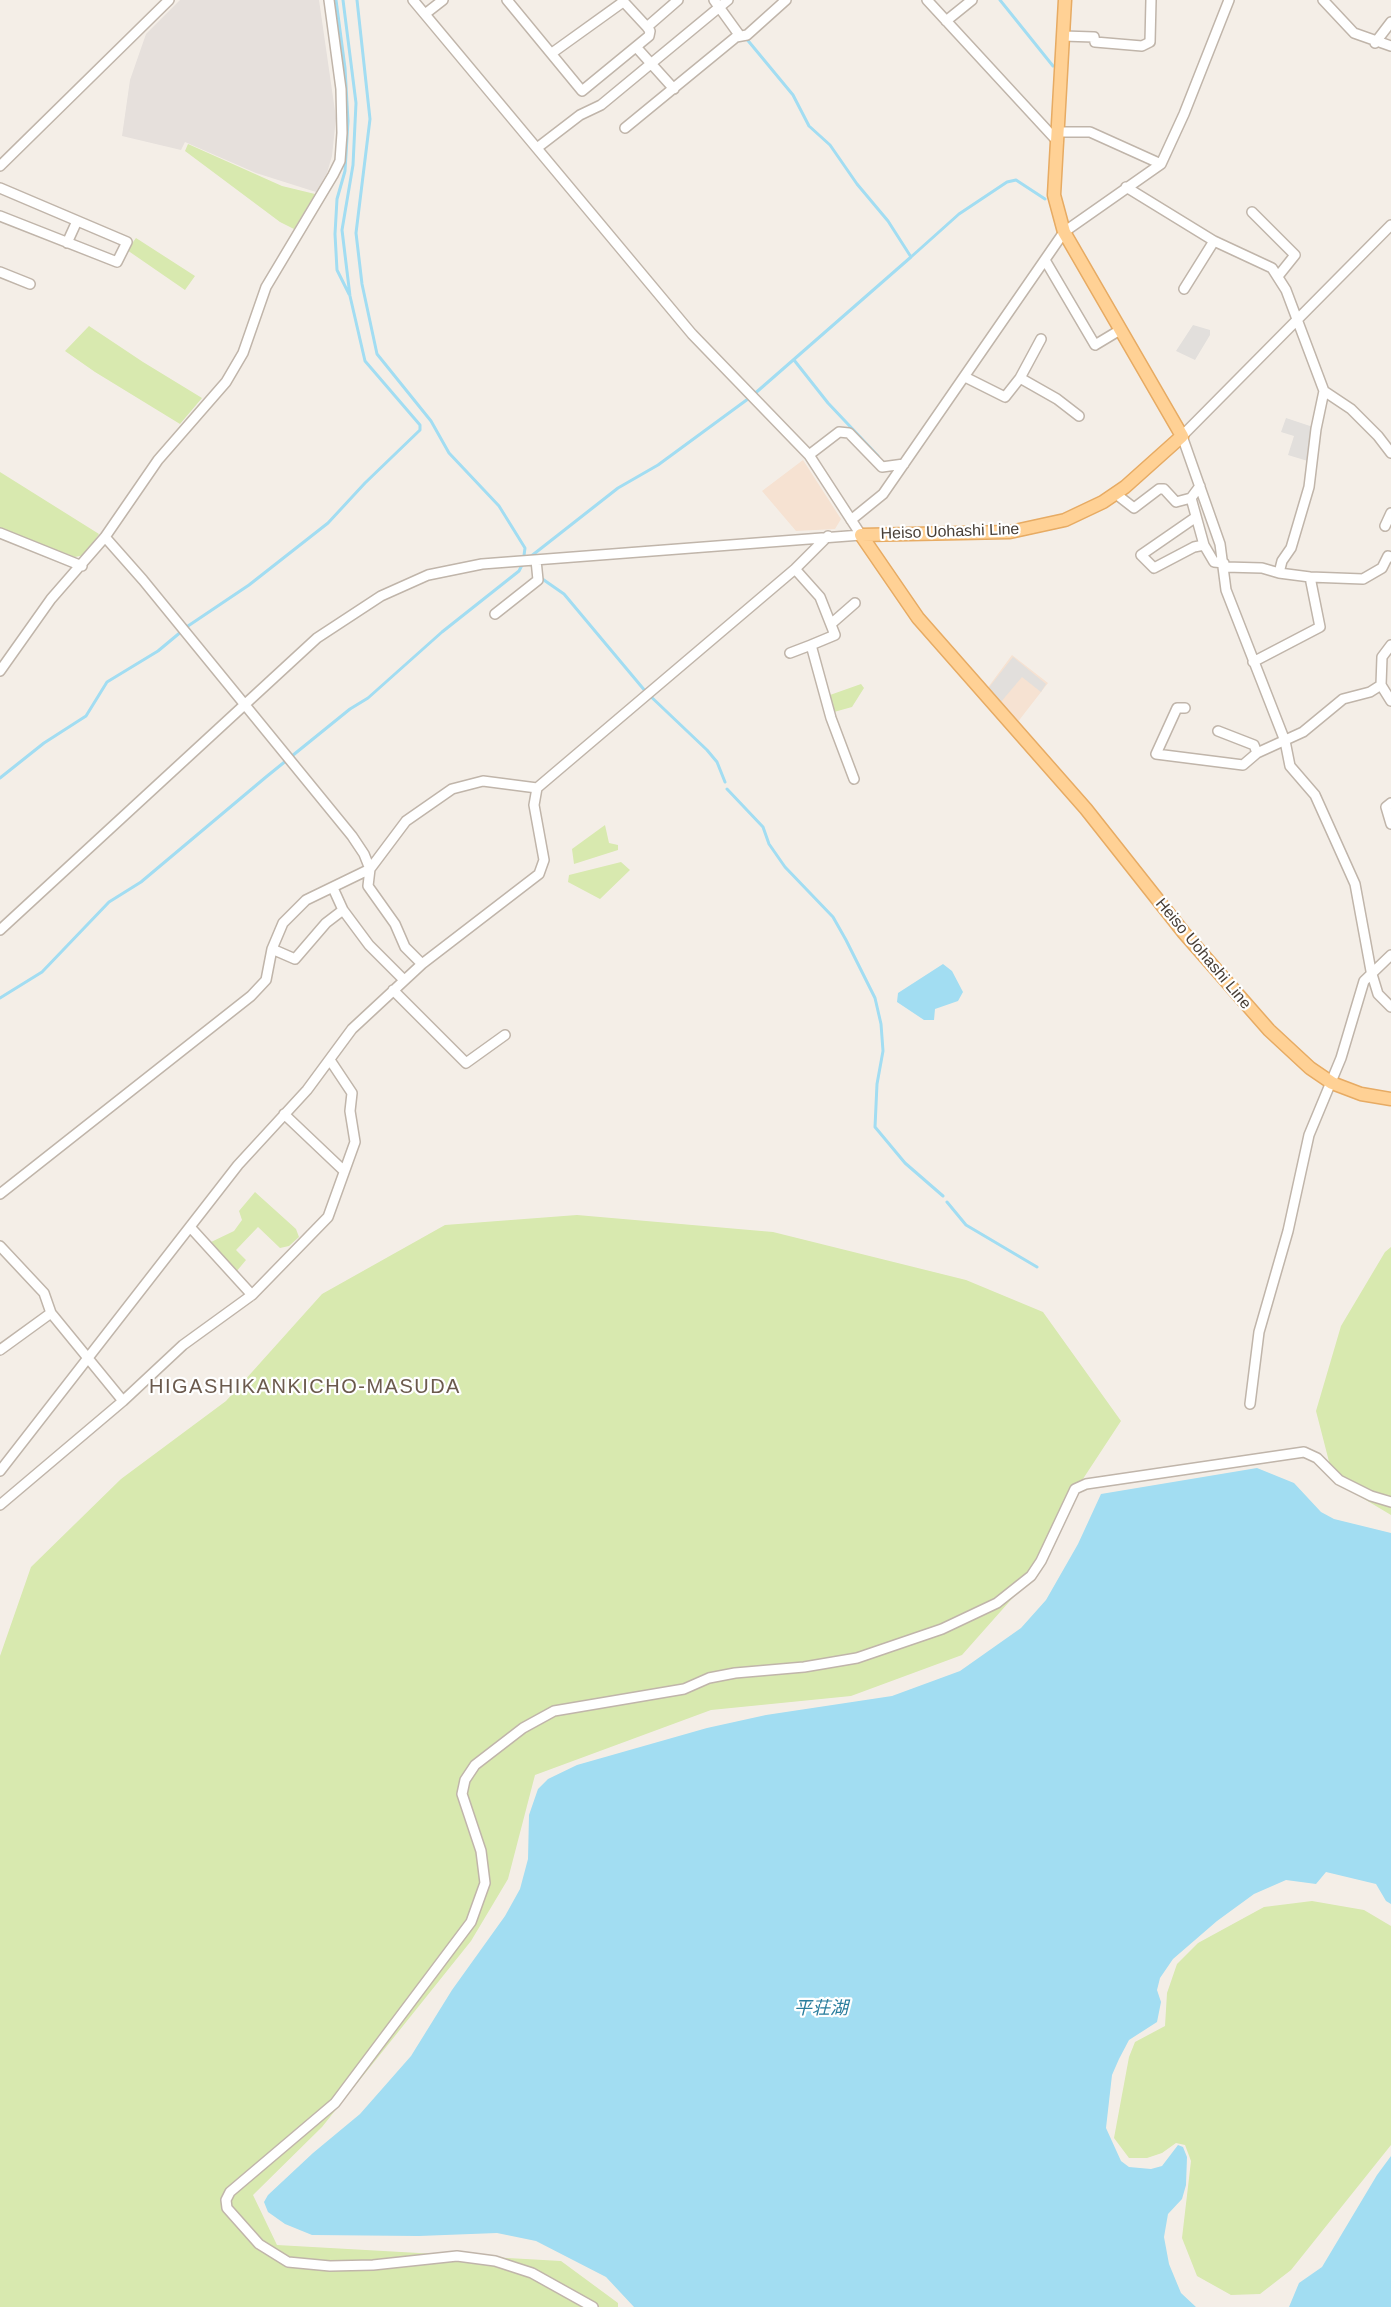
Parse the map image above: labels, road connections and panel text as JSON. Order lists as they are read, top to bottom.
{
  "streets": {
    "main road": ["Heiso Uohashi Line"]
  },
  "districts": ["HIGASHIKANKICHO-MASUDA"],
  "water": ["平荘湖"]
}
